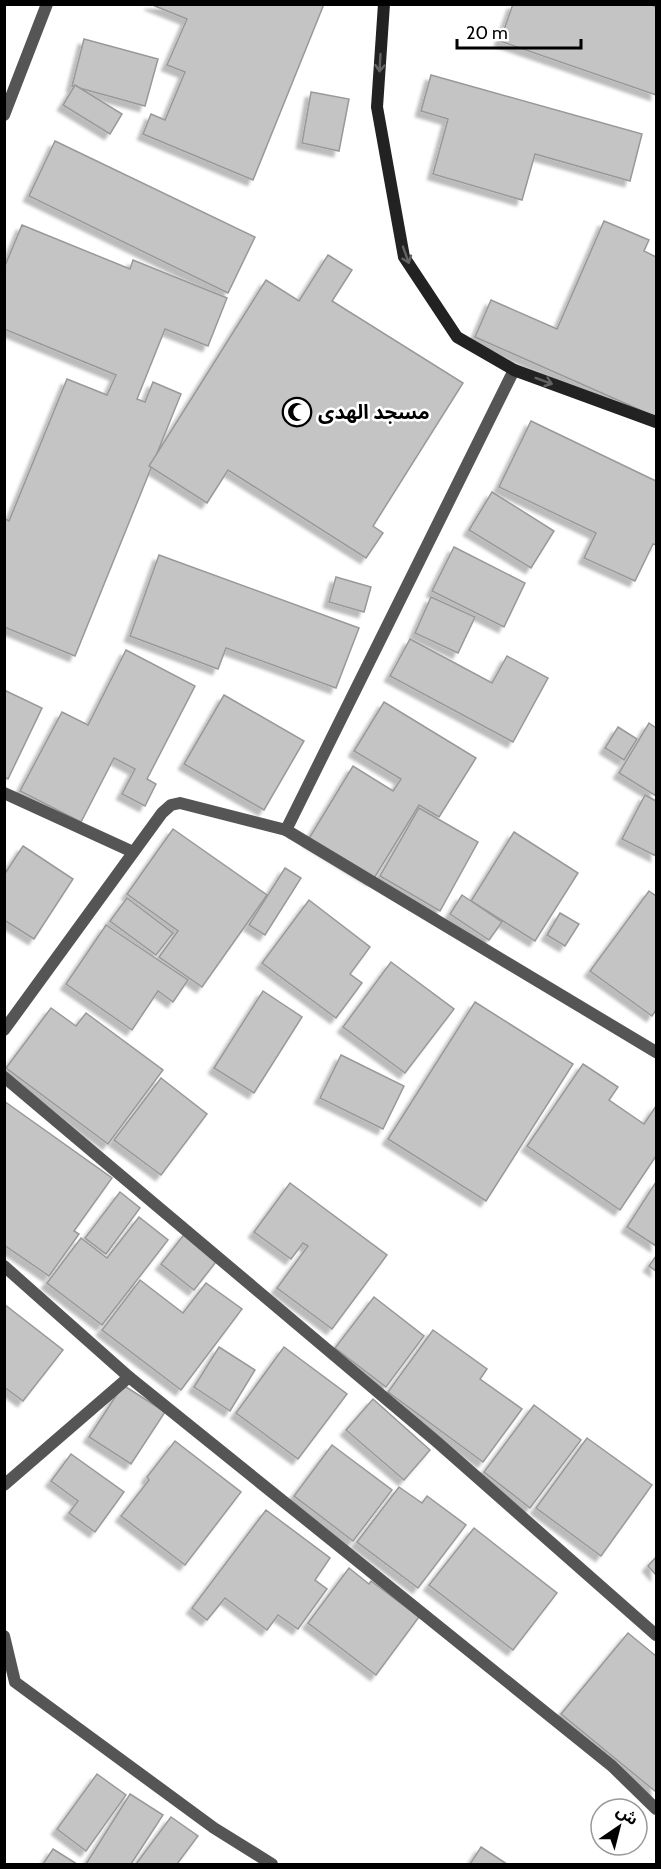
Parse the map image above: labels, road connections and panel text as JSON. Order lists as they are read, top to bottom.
{
  "places": {
    "mosque": ["مسجد الهدى"]
  },
  "scale_bar": "20 m",
  "north": "top right"
}
